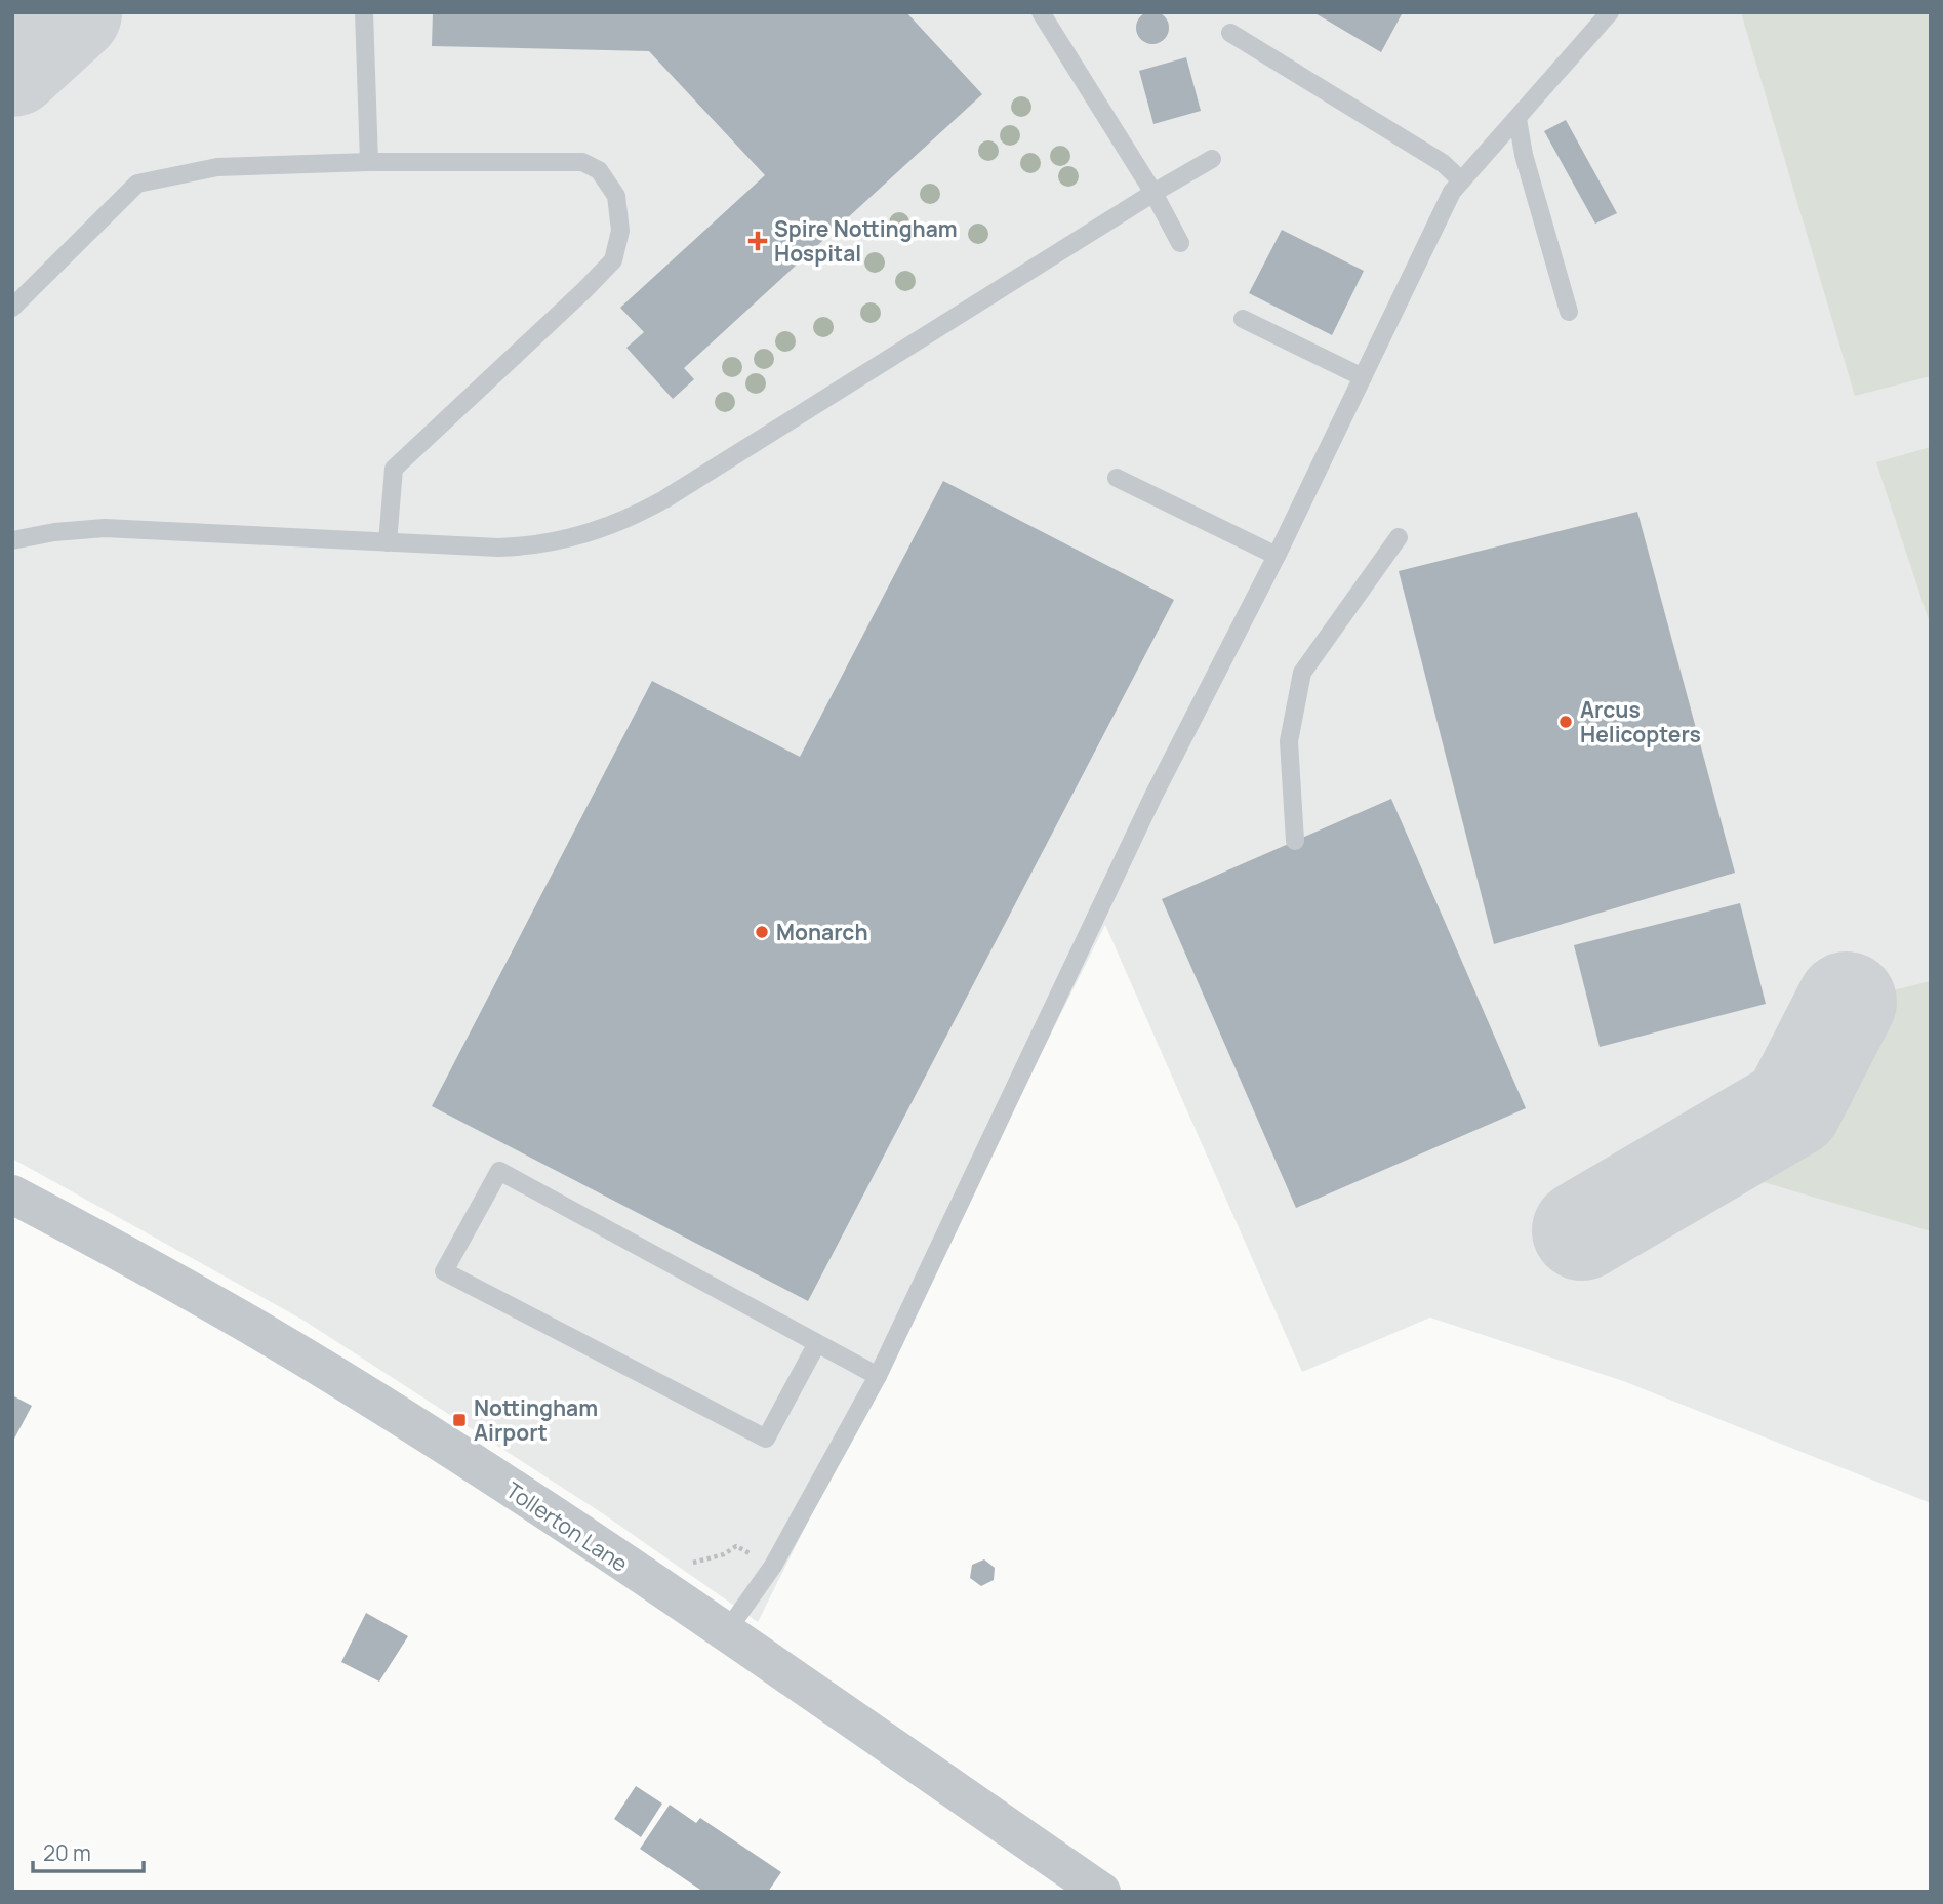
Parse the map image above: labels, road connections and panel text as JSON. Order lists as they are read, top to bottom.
{
  "streets": {
    "street": ["Tollerton Lane"]
  },
  "places": {
    "health": ["Spire Nottingham Hospital"],
    "other": ["Arcus Helicopters", "Monarch"],
    "transit": ["Nottingham Airport"]
  },
  "scale_bar": "20 m"
}
